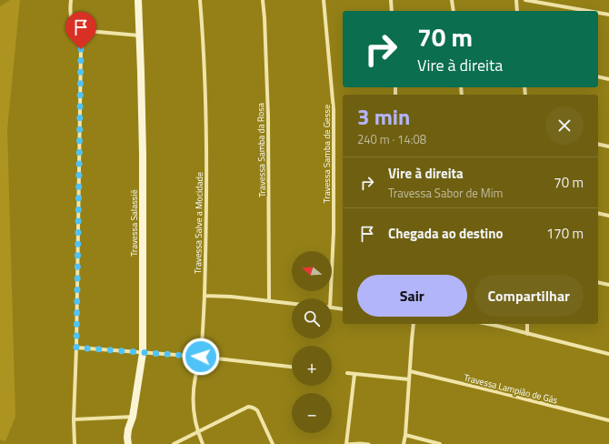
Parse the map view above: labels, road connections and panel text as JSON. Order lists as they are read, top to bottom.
{
  "streets": {
    "street": [
      "Travessa Samba da Rosa",
      "Travessa Samba de Gesse",
      "Travessa Salassiê",
      "Travessa Salve a Mocidade",
      "Travessa Lampião de Gás"
    ]
  },
  "north": "left",
  "page": {
    "turn": ["70 m", "Vire à direita"],
    "heading": ["3 min", "240 m · 14:08"],
    "list": [
      {
        "name": "Vire à direita",
        "note": "Travessa Sabor de Mim",
        "value": "70 m"
      },
      {
        "name": "Chegada ao destino",
        "value": "170 m"
      }
    ],
    "map_buttons": ["+", "−"],
    "buttons": ["Sair", "Compartilhar"]
  }
}
